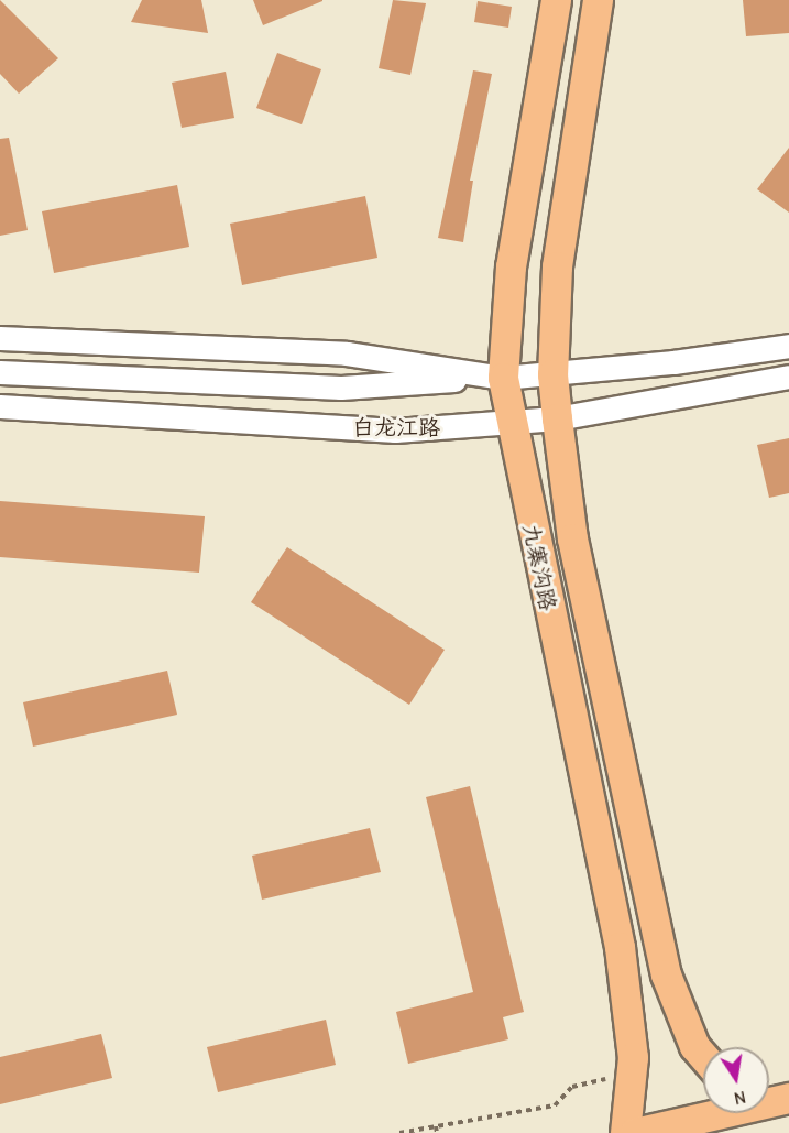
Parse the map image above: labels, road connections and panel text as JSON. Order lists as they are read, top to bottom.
{
  "streets": {
    "main road": ["九寨沟路"],
    "street": ["白龙江路"]
  },
  "crossings": [
    ["白龙江路", "九寨沟路"]
  ],
  "north": "bottom"
}
